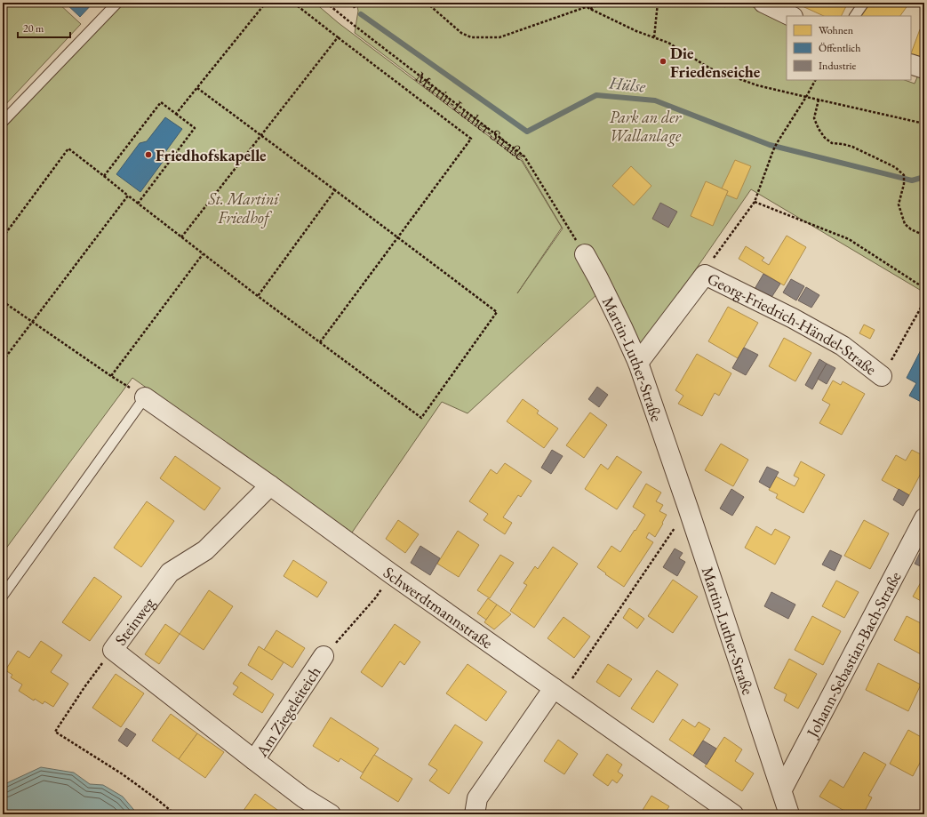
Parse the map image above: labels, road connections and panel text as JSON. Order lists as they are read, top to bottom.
{
  "streets": {
    "street": [
      "Martin-Luther-Straße",
      "Georg-Friedrich-Händel-Straße",
      "Schwerdtmannstraße",
      "Steinweg",
      "Johann-Sebastian-Bach-Straße",
      "Am Ziegeleiteich"
    ]
  },
  "crossings": [
    ["Martin-Luther-Straße", "Georg-Friedrich-Händel-Straße"],
    ["Martin-Luther-Straße", "Johann-Sebastian-Bach-Straße"],
    ["Schwerdtmannstraße", "Steinweg"],
    ["Steinweg", "Am Ziegeleiteich"]
  ],
  "water": ["Hülse"],
  "parks": ["Park an der Wallanlage", "St. Martini Friedhof"],
  "places": ["Die Friedenseiche", "Friedhofskapelle"],
  "legend": ["Wohnen", "Öffentlich", "Industrie"],
  "scale_bar": "20 m"
}
